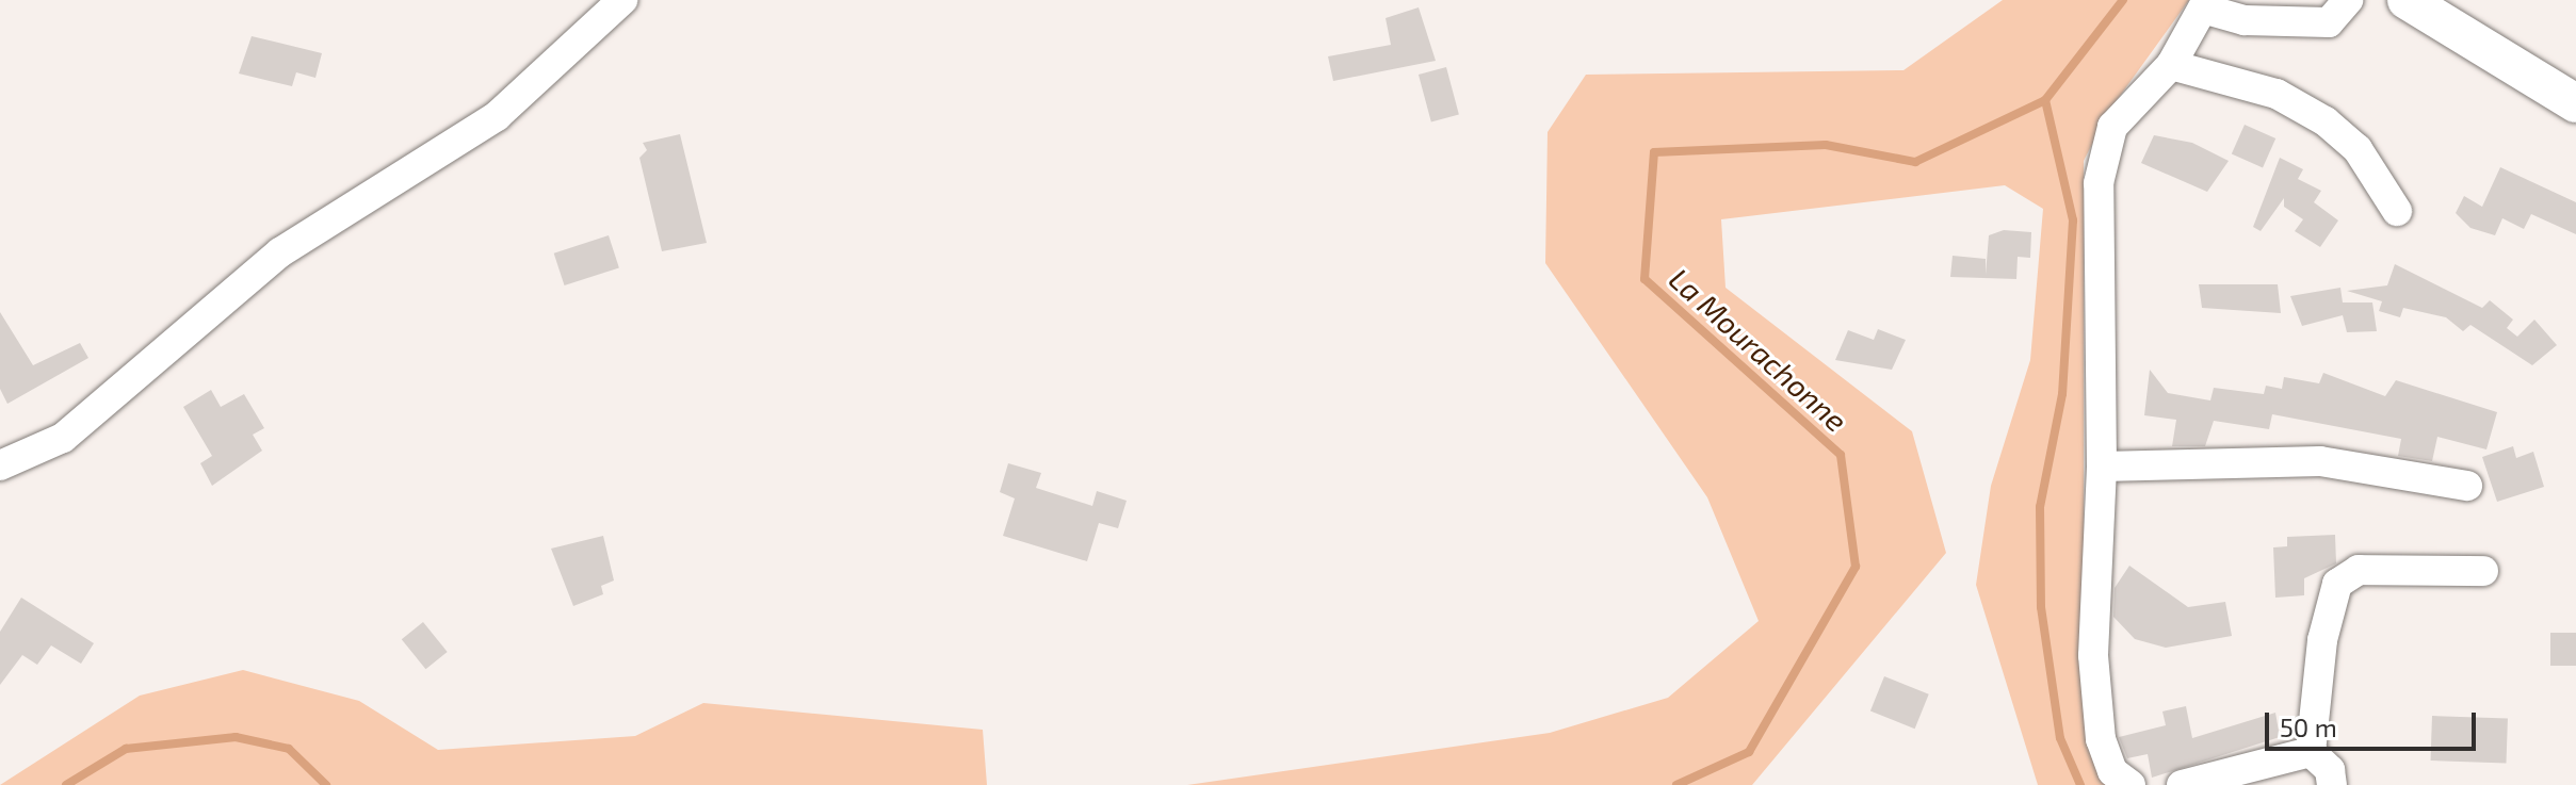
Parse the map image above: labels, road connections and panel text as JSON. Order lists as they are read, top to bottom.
{
  "water": ["La Mourachonne"],
  "scale_bar": "50 m"
}
